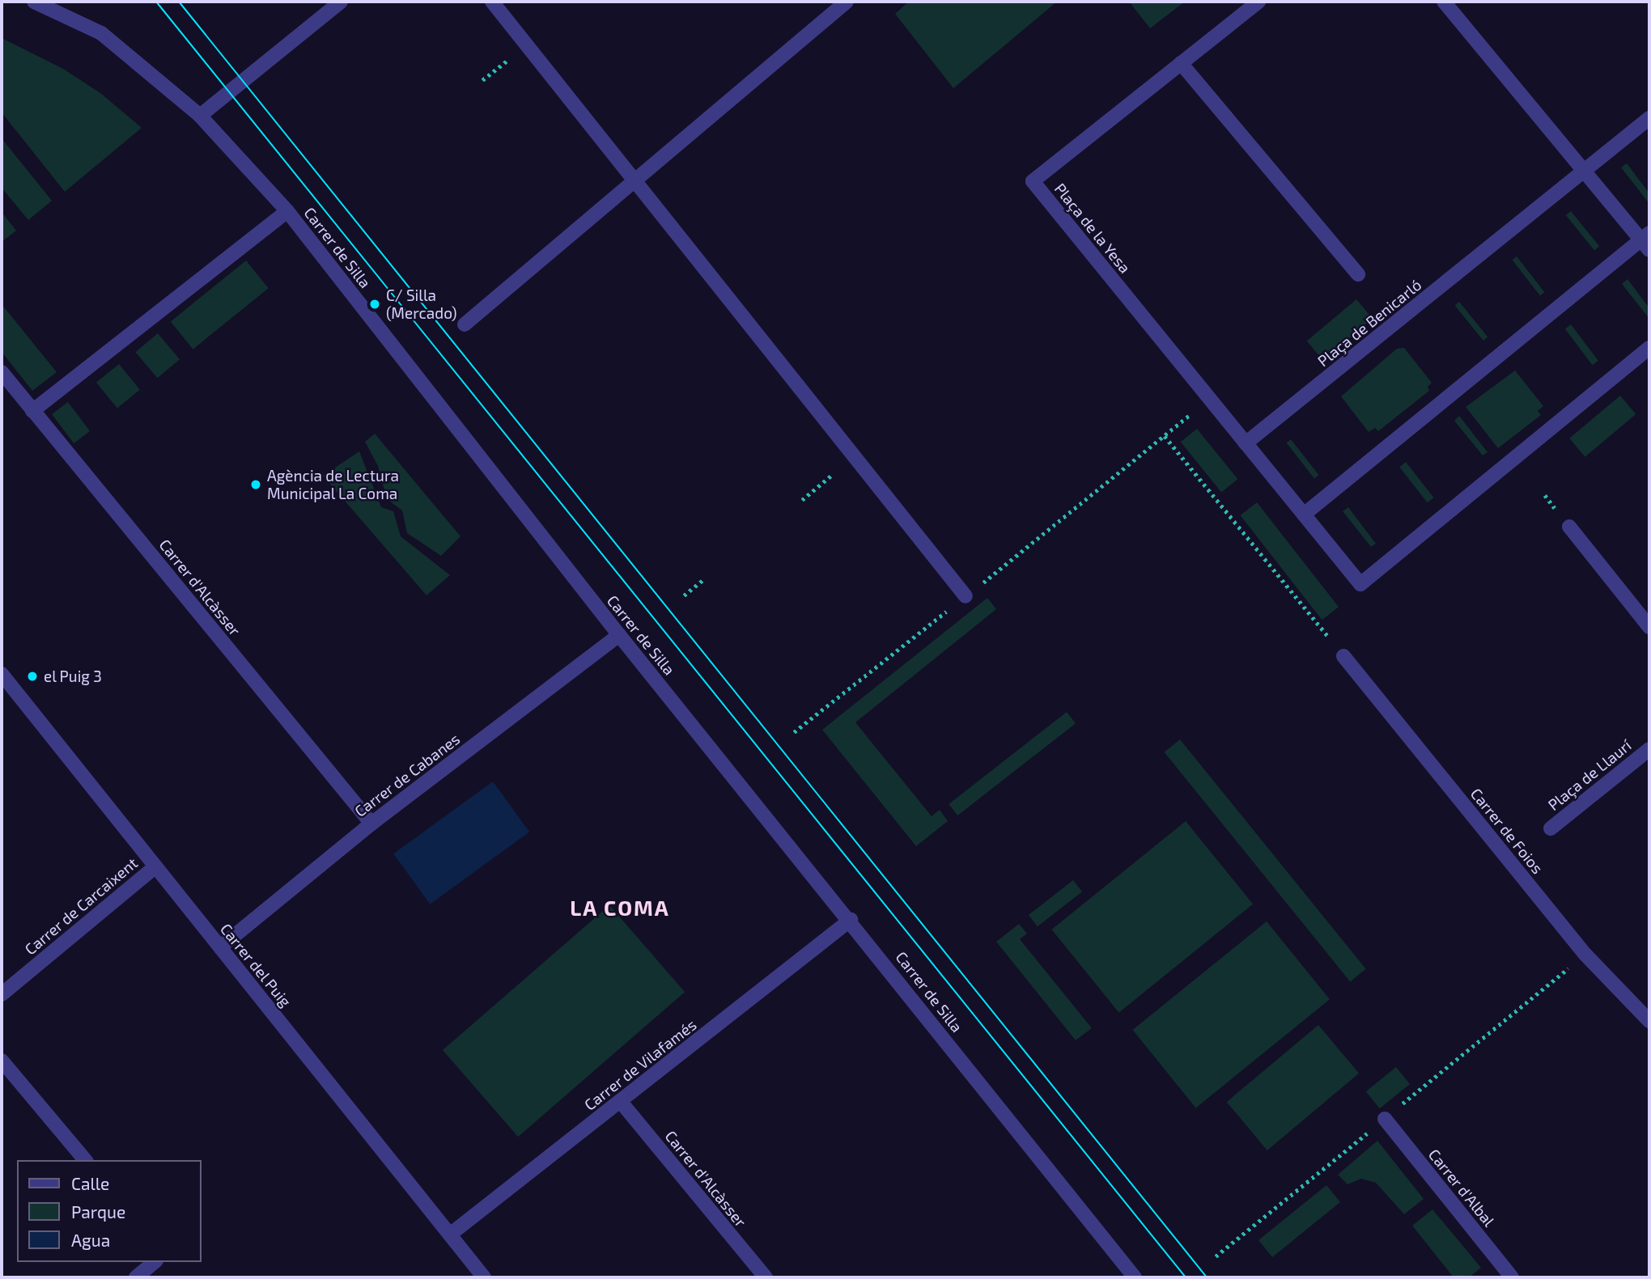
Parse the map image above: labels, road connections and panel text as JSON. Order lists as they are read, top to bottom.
{
  "streets": {
    "street": [
      "Plaça de la Yesa",
      "Carrer de Silla",
      "Plaça de Benicarló",
      "Carrer d'Alcàsser",
      "Carrer de Cabanes",
      "Plaça de Llaurí",
      "Carrer de Foios",
      "Carrer de Carcaixent",
      "Carrer del Puig",
      "Carrer de Vilafamés",
      "Carrer d'Albal"
    ]
  },
  "crossings": [
    ["Plaça de la Yesa", "Plaça de Benicarló"],
    ["Carrer de Silla", "Carrer de Cabanes"],
    ["Carrer de Silla", "Carrer de Vilafamés"],
    ["Carrer d'Alcàsser", "Carrer de Cabanes"],
    ["Carrer d'Alcàsser", "Carrer de Vilafamés"],
    ["Carrer de Cabanes", "Carrer del Puig"],
    ["Carrer de Carcaixent", "Carrer del Puig"],
    ["Carrer del Puig", "Carrer de Vilafamés"]
  ],
  "districts": ["LA COMA"],
  "places": ["C/ Silla (Mercado)", "Agència de Lectura Municipal La Coma", "el Puig 3"],
  "legend": ["Calle", "Parque", "Agua"]
}
